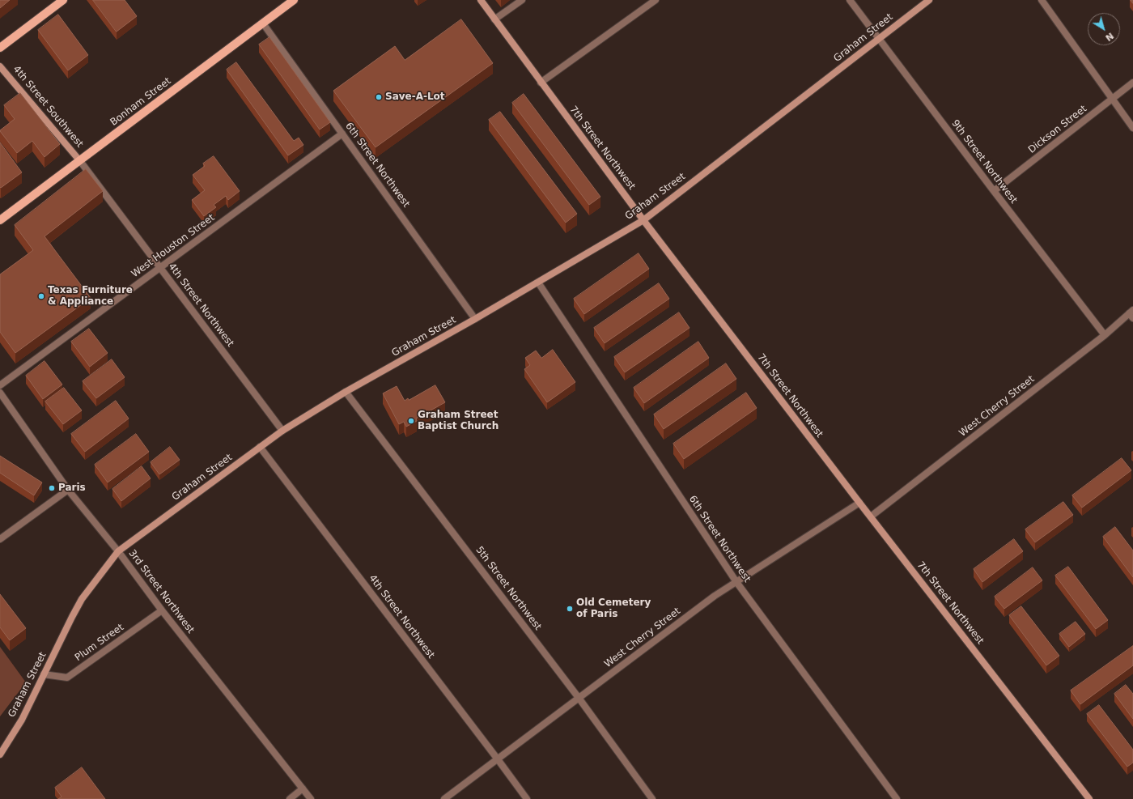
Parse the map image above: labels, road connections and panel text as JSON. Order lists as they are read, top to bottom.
{
  "streets": {
    "main road": ["Bonham Street"],
    "street": [
      "Graham Street",
      "4th Street Southwest",
      "Dickson Street",
      "7th Street Northwest",
      "9th Street Northwest",
      "6th Street Northwest",
      "West Houston Street",
      "4th Street Northwest",
      "West Cherry Street",
      "5th Street Northwest",
      "3rd Street Northwest",
      "Plum Street"
    ]
  },
  "crossings": [
    ["Graham Street", "7th Street Northwest"],
    ["Graham Street", "9th Street Northwest"],
    ["Graham Street", "6th Street Northwest"],
    ["Graham Street", "4th Street Northwest"],
    ["Graham Street", "5th Street Northwest"],
    ["Graham Street", "3rd Street Northwest"],
    ["Graham Street", "Plum Street"],
    ["Bonham Street", "4th Street Southwest"],
    ["Bonham Street", "6th Street Northwest"],
    ["Bonham Street", "4th Street Northwest"],
    ["4th Street Southwest", "4th Street Northwest"],
    ["Dickson Street", "9th Street Northwest"],
    ["7th Street Northwest", "West Cherry Street"],
    ["9th Street Northwest", "West Cherry Street"],
    ["6th Street Northwest", "West Houston Street"],
    ["6th Street Northwest", "West Cherry Street"],
    ["West Houston Street", "4th Street Northwest"],
    ["4th Street Northwest", "West Cherry Street"],
    ["West Cherry Street", "5th Street Northwest"],
    ["3rd Street Northwest", "Plum Street"]
  ],
  "places": [
    "Save-A-Lot",
    "Texas Furniture & Appliance",
    "Graham Street Baptist Church",
    "Paris",
    "Old Cemetery of Paris"
  ],
  "north": "bottom right"
}
